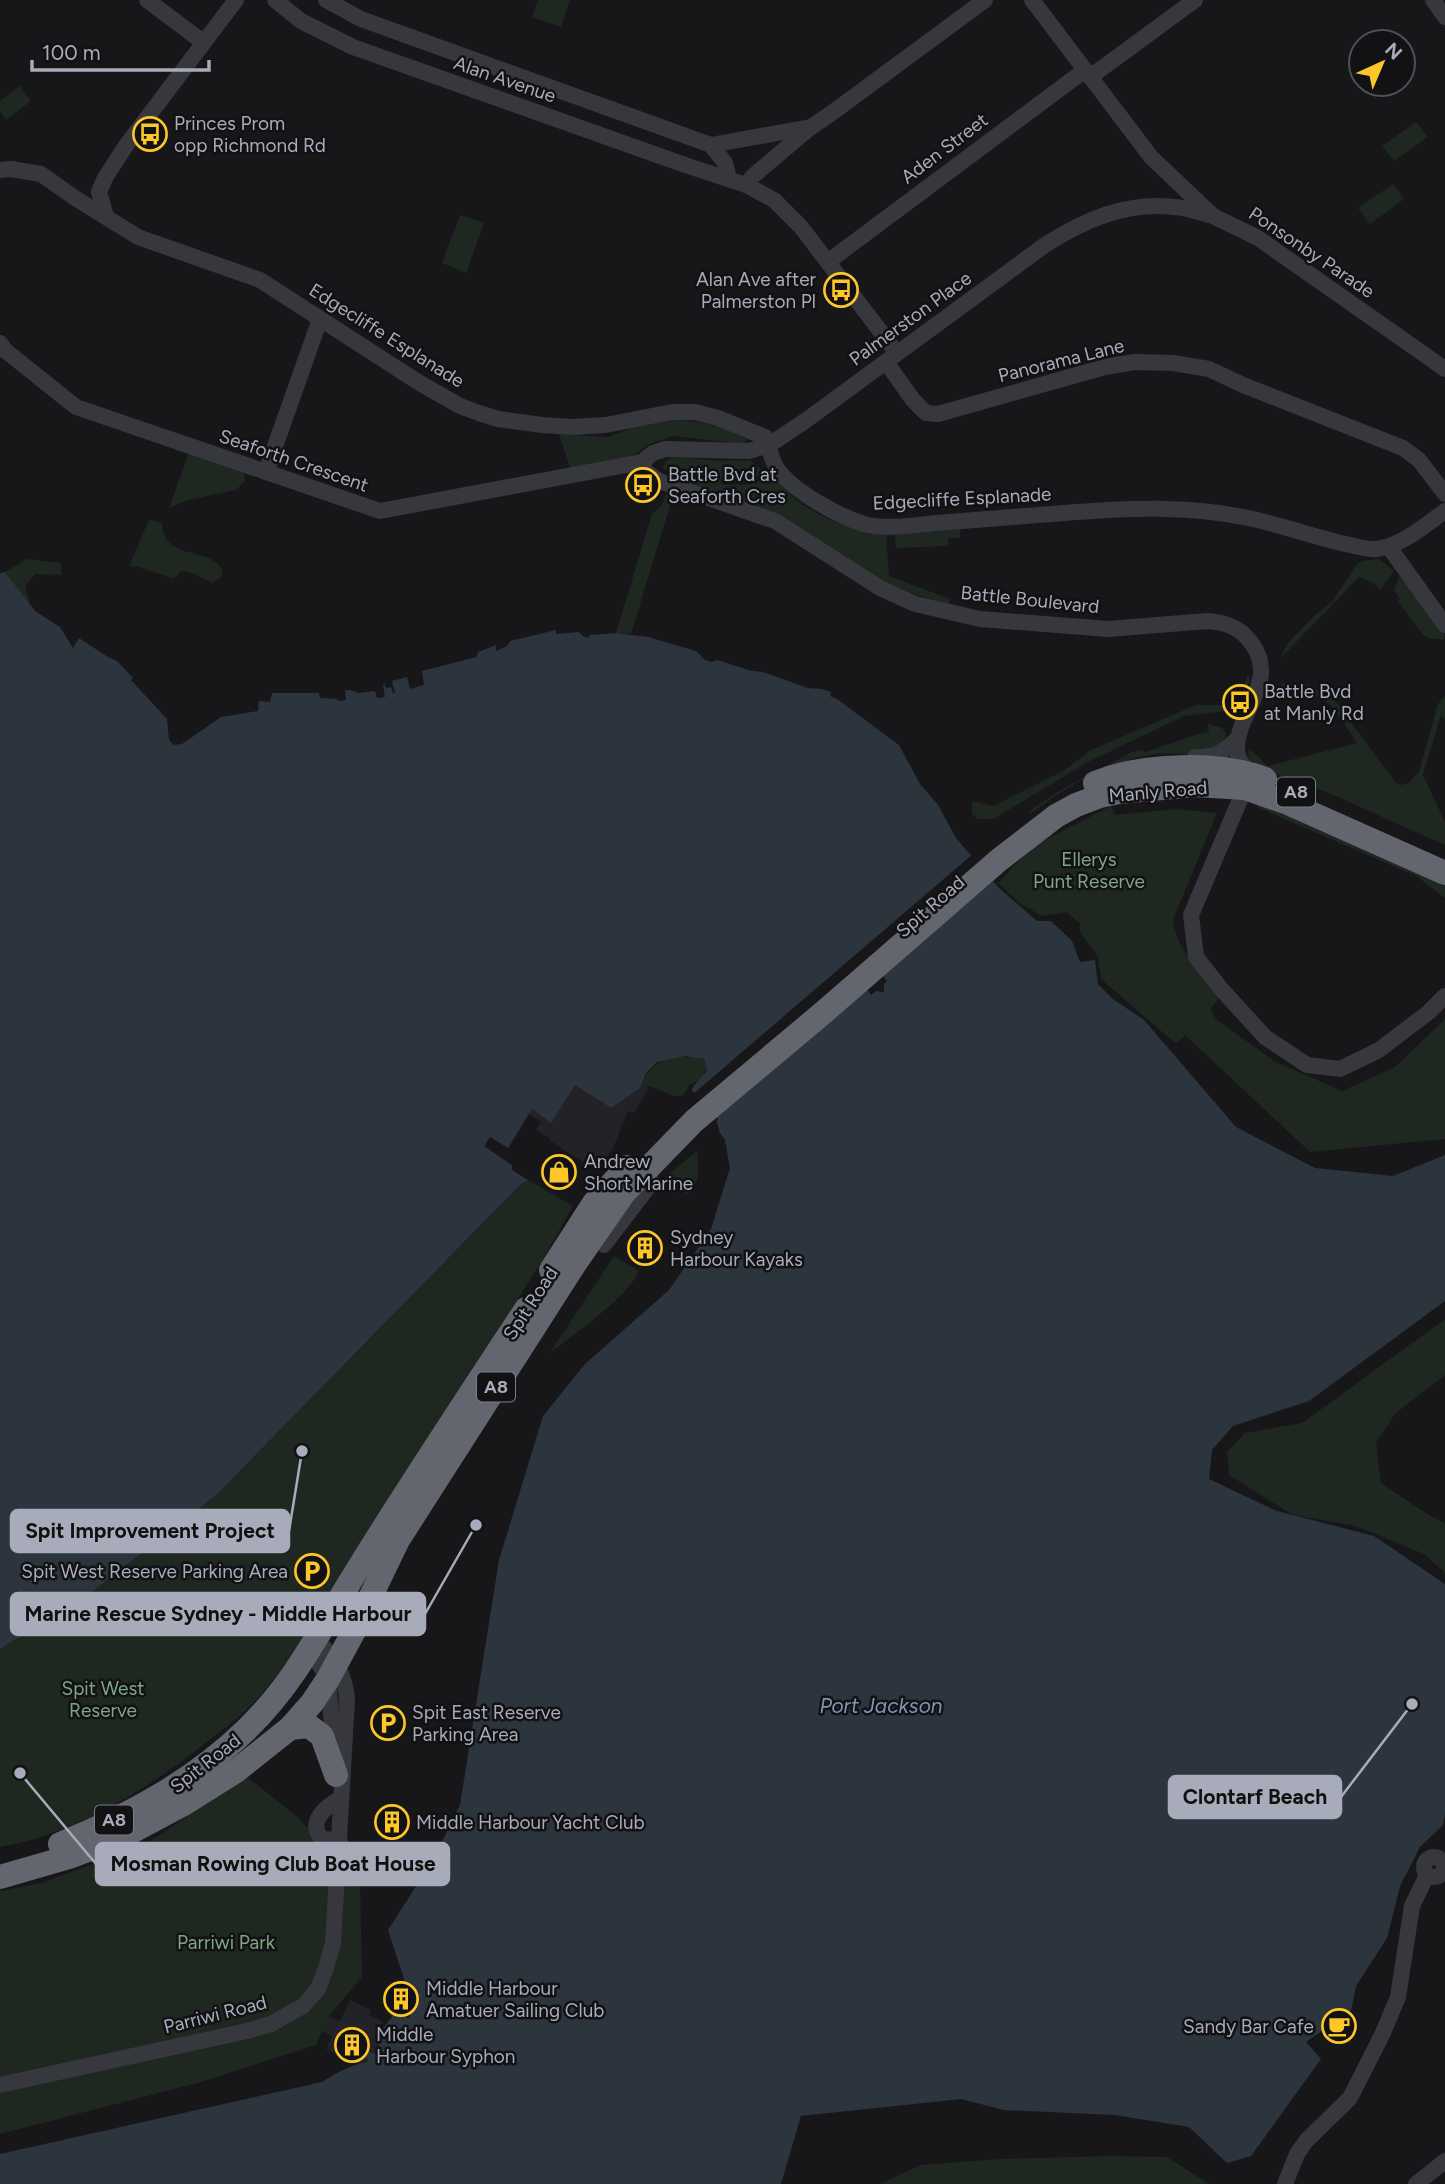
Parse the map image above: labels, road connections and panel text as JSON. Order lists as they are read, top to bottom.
{
  "streets": {
    "highway": ["Manly Road", "A8", "Spit Road"],
    "street": [
      "Alan Avenue",
      "Aden Street",
      "Ponsonby Parade",
      "Palmerston Place",
      "Edgecliffe Esplanade",
      "Panorama Lane",
      "Seaforth Crescent",
      "Battle Boulevard",
      "Parriwi Road"
    ]
  },
  "crossings": [
    ["Alan Avenue", "Aden Street"],
    ["Alan Avenue", "Palmerston Place"],
    ["Alan Avenue", "Panorama Lane"],
    ["Aden Street", "Ponsonby Parade"],
    ["Ponsonby Parade", "Palmerston Place"],
    ["Palmerston Place", "Edgecliffe Esplanade"],
    ["Palmerston Place", "Panorama Lane"],
    ["Palmerston Place", "Seaforth Crescent"],
    ["Palmerston Place", "Battle Boulevard"],
    ["Seaforth Crescent", "Battle Boulevard"],
    ["Manly Road", "Spit Road"],
    ["Spit Road", "Parriwi Road"]
  ],
  "water": ["Port Jackson"],
  "parks": ["Ellerys Punt Reserve", "Spit West Reserve", "Parriwi Park"],
  "places": {
    "bus stop": [
      "Princes Prom opp Richmond Rd",
      "Alan Ave after Palmerston Pl",
      "Battle Bvd at Seaforth Cres",
      "Battle Bvd at Manly Rd"
    ],
    "shop": ["Andrew Short Marine"],
    "building": [
      "Sydney Harbour Kayaks",
      "Middle Harbour Yacht Club",
      "Middle Harbour Amatuer Sailing Club",
      "Middle Harbour Syphon"
    ],
    "other": [
      "Spit Improvement Project",
      "Marine Rescue Sydney - Middle Harbour",
      "Clontarf Beach",
      "Mosman Rowing Club Boat House"
    ],
    "parking": ["Spit West Reserve Parking Area", "Spit East Reserve Parking Area"],
    "cafe": ["Sandy Bar Cafe"]
  },
  "scale_bar": "100 m",
  "north": "top right"
}
